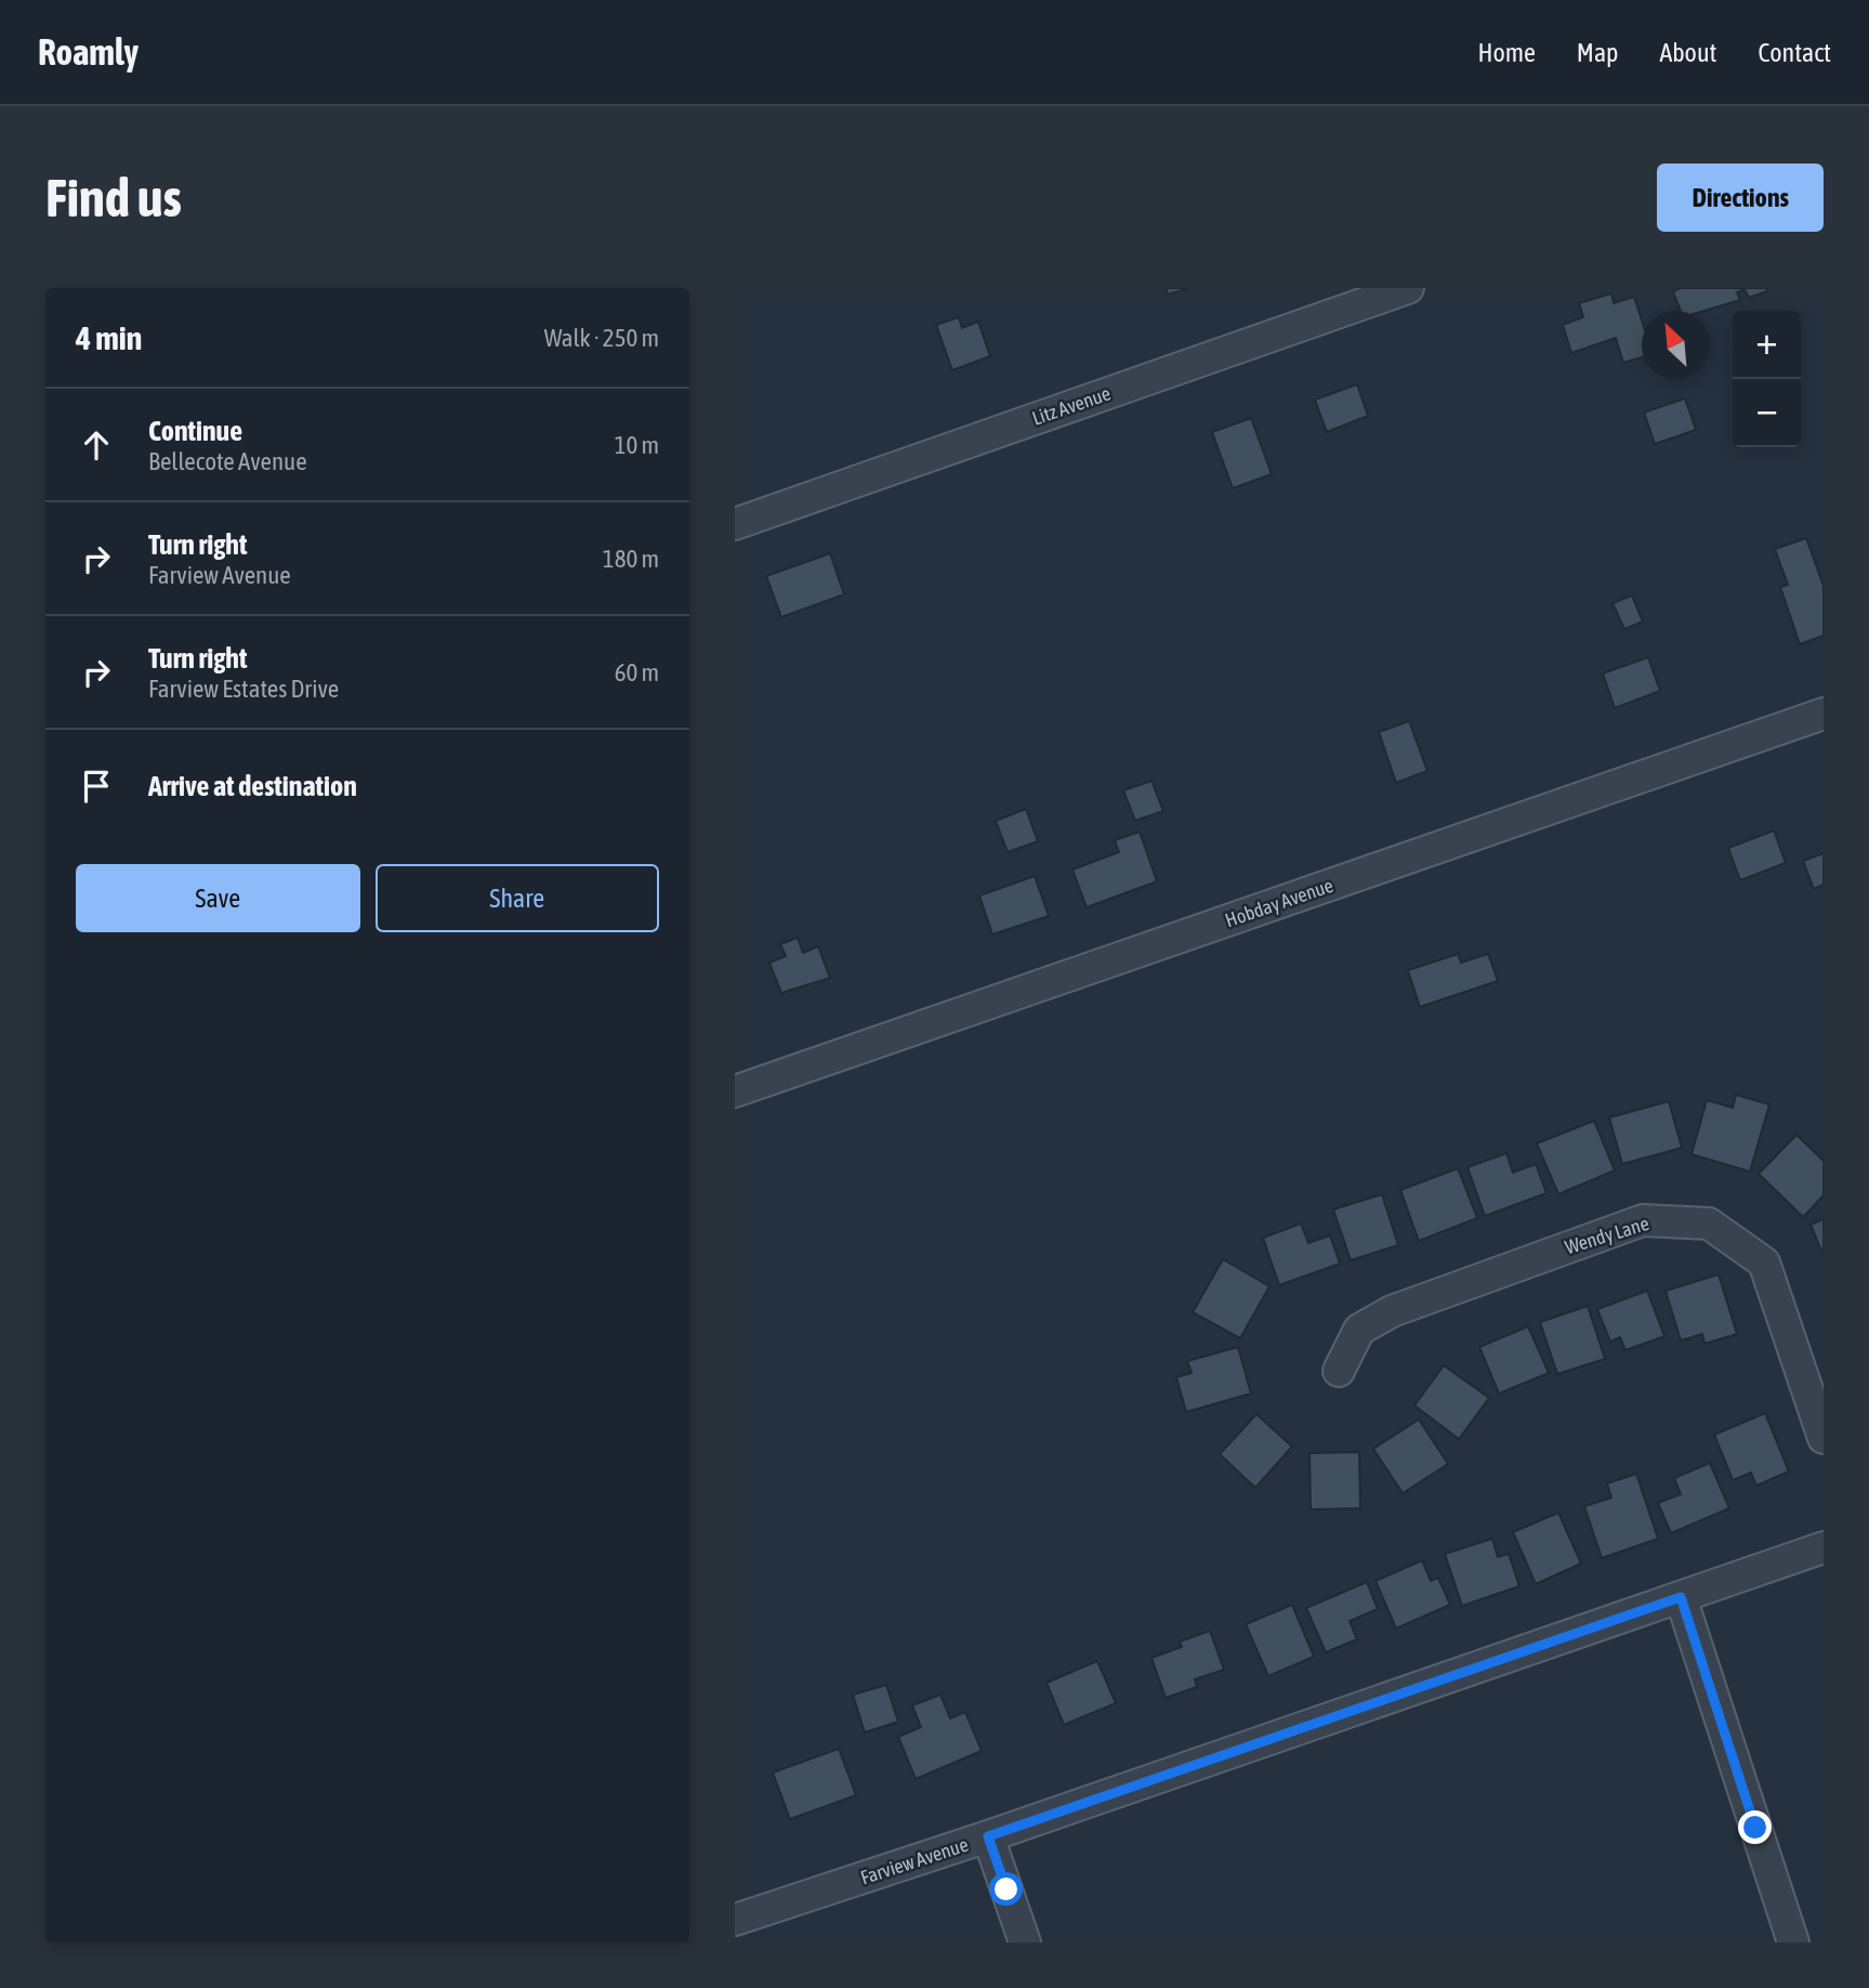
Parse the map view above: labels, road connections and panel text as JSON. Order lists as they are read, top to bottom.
{
  "streets": {
    "street": [
      "Litz Avenue",
      "Hobday Avenue",
      "Wendy Lane",
      "Farview Avenue"
    ]
  },
  "north": "top left",
  "page": {
    "header": "Roamly",
    "nav": [
      "Home",
      "Map",
      "About",
      "Contact"
    ],
    "buttons": [
      "Directions",
      ["Save", "Share"]
    ],
    "title": "Find us",
    "heading": ["4 min", "Walk · 250 m"],
    "map_buttons": ["+", "−"],
    "list": [
      ["Continue", "Bellecote Avenue", "10 m"],
      ["Turn right", "Farview Avenue", "180 m"],
      ["Turn right", "Farview Estates Drive", "60 m"],
      "Arrive at destination"
    ]
  }
}
